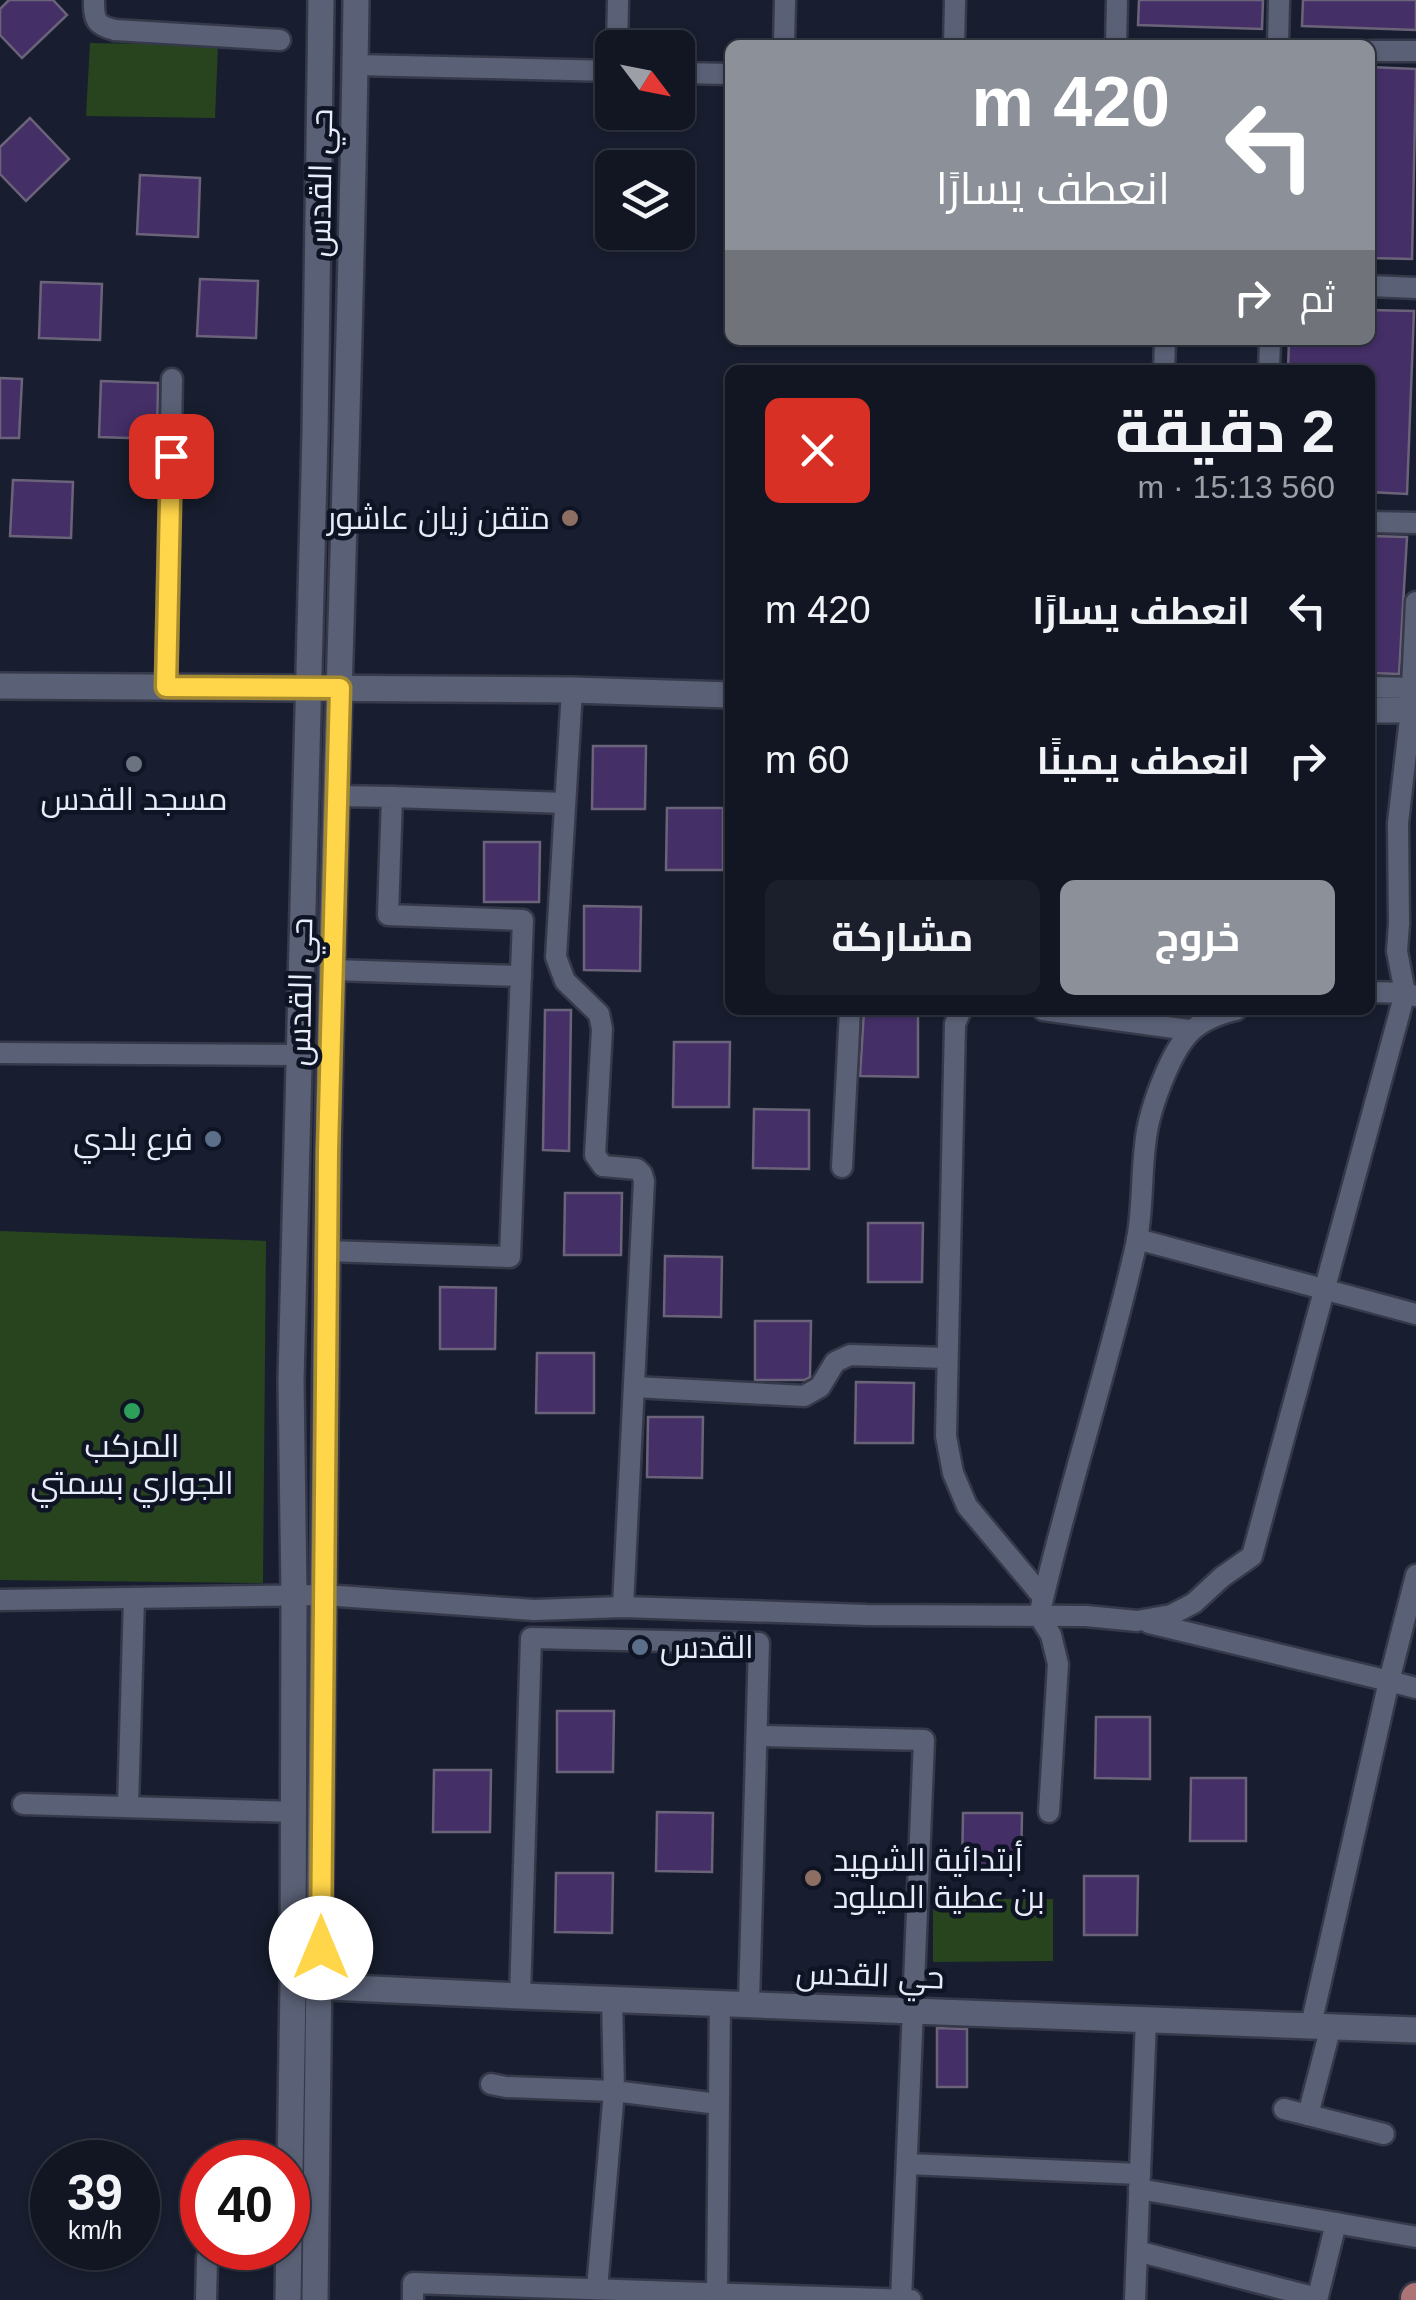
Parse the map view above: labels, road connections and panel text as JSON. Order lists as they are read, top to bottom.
{
  "streets": {
    "street": ["حي القدس"]
  },
  "places": [
    "متقن زيان عاشور",
    "مسجد القدس",
    "فرع بلدي",
    "المركب الجواري بسمتي",
    "القدس",
    "أبتدائية الشهيد بن عطية الميلود"
  ],
  "north": "bottom right",
  "page": {
    "turn": ["420 m", "انعطف يسارًا"],
    "then": "ثم",
    "heading": ["2 دقيقة", "560 m · 15:13"],
    "list": [
      {
        "name": "انعطف يسارًا",
        "value": "420 m"
      },
      {
        "name": "انعطف يمينًا",
        "value": "60 m"
      }
    ],
    "buttons": ["خروج", "مشاركة"],
    "speed": "39 km/h",
    "limit": "40"
  }
}
